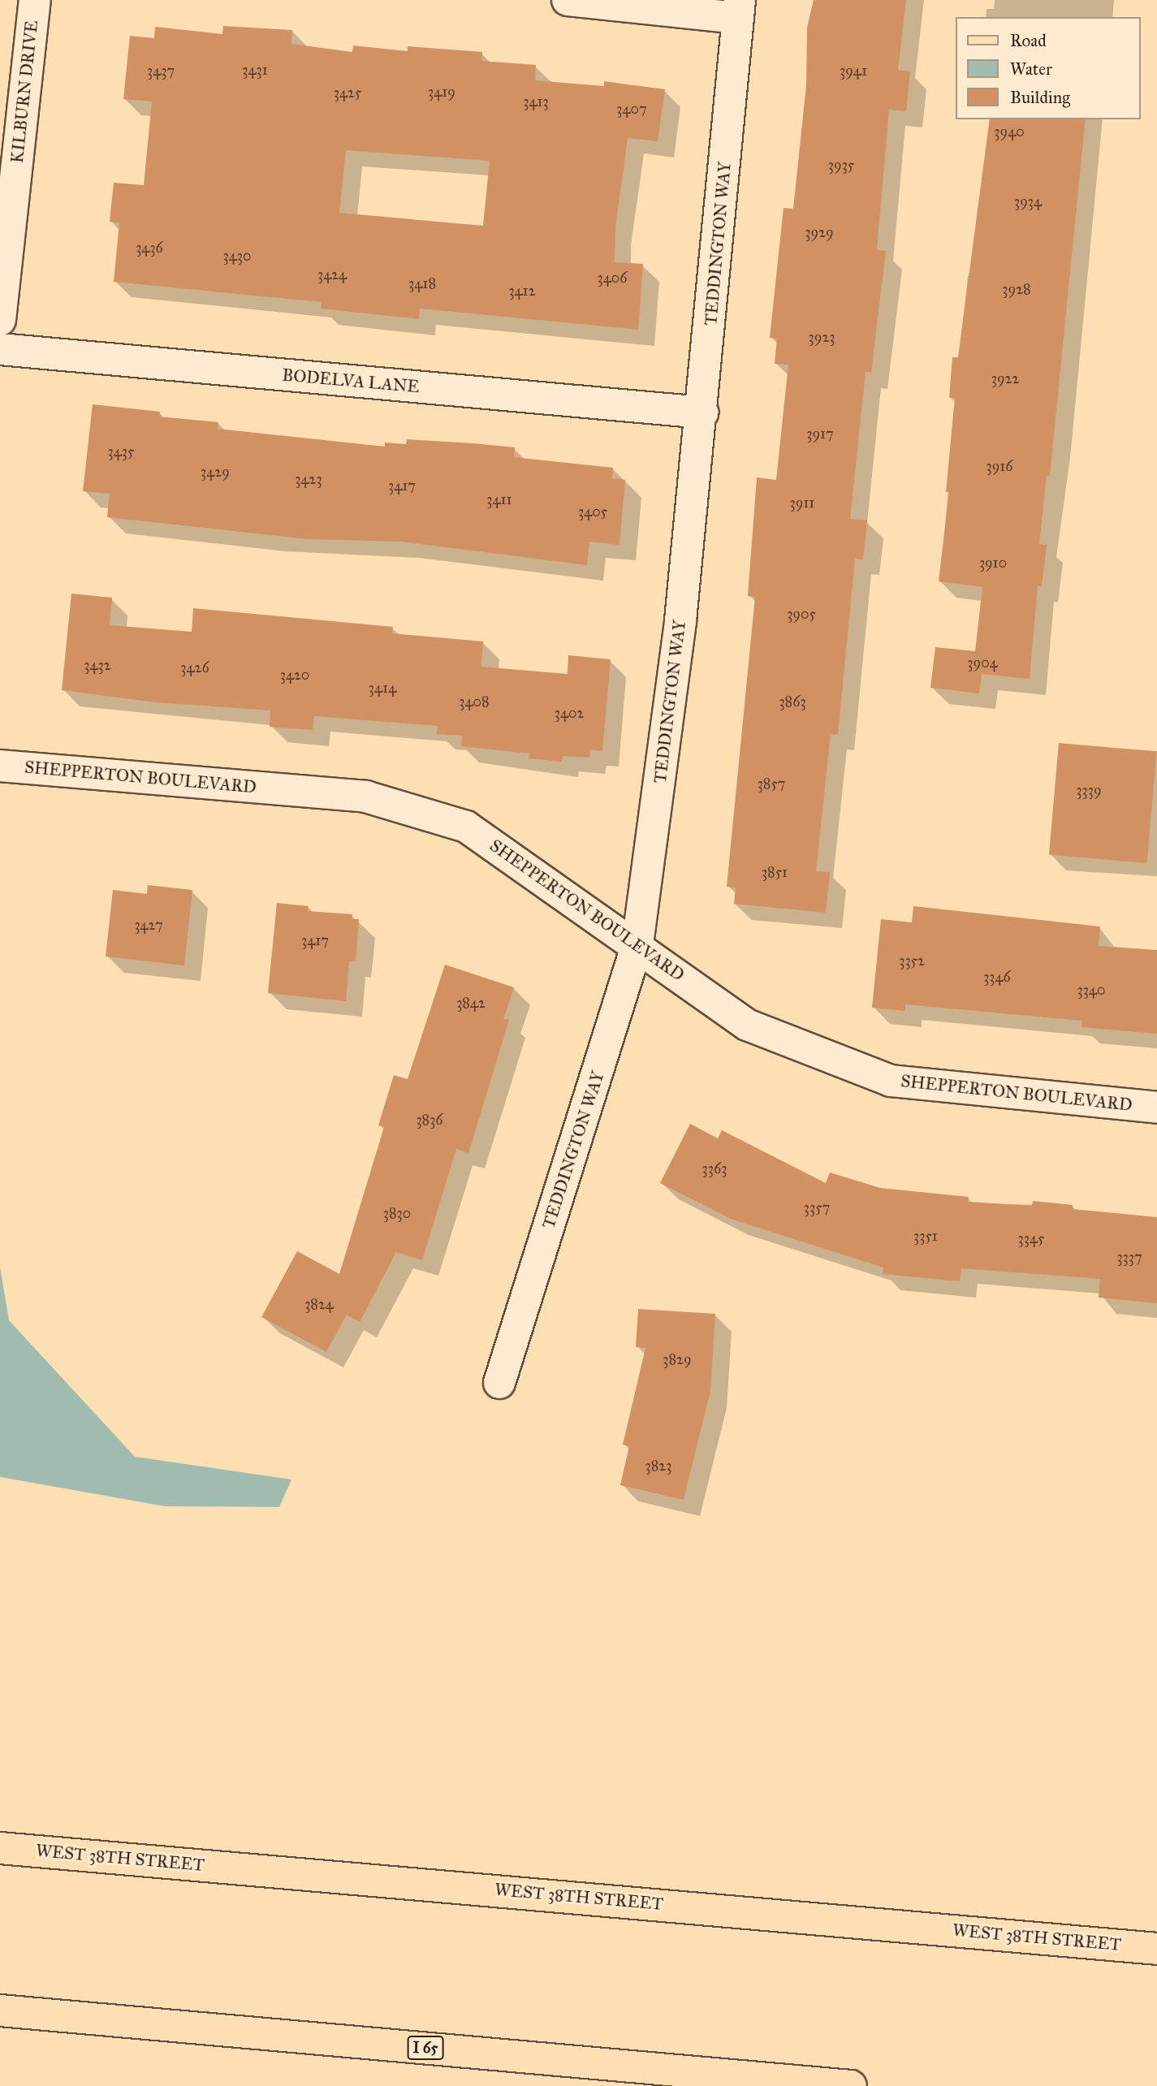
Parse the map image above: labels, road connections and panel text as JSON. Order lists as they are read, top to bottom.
{
  "streets": {
    "main road": ["WEST 38TH STREET", "I 65"],
    "street": [
      "KILBURN DRIVE",
      "TEDDINGTON WAY",
      "BODELVA LANE",
      "SHEPPERTON BOULEVARD"
    ]
  },
  "crossings": [
    ["TEDDINGTON WAY", "BODELVA LANE"],
    ["TEDDINGTON WAY", "SHEPPERTON BOULEVARD"]
  ],
  "house_numbers": [
    "3431",
    "3437",
    "3941",
    "3419",
    "3425",
    "3413",
    "3407",
    "3940",
    "3935",
    "3934",
    "3929",
    "3436",
    "3430",
    "3424",
    "3406",
    "3418",
    "3928",
    "3412",
    "3923",
    "3922",
    "3917",
    "3435",
    "3916",
    "3429",
    "3423",
    "3417",
    "3411",
    "3911",
    "3405",
    "3910",
    "3905",
    "3904",
    "3432",
    "3426",
    "3420",
    "3414",
    "3408",
    "3863",
    "3402",
    "3857",
    "3339",
    "3851",
    "3427",
    "3417",
    "3352",
    "3346",
    "3340",
    "3842",
    "3836",
    "3363",
    "3357",
    "3830",
    "3351",
    "3345",
    "3337",
    "3824",
    "3829",
    "3823"
  ],
  "legend": ["Road", "Water", "Building"]
}
